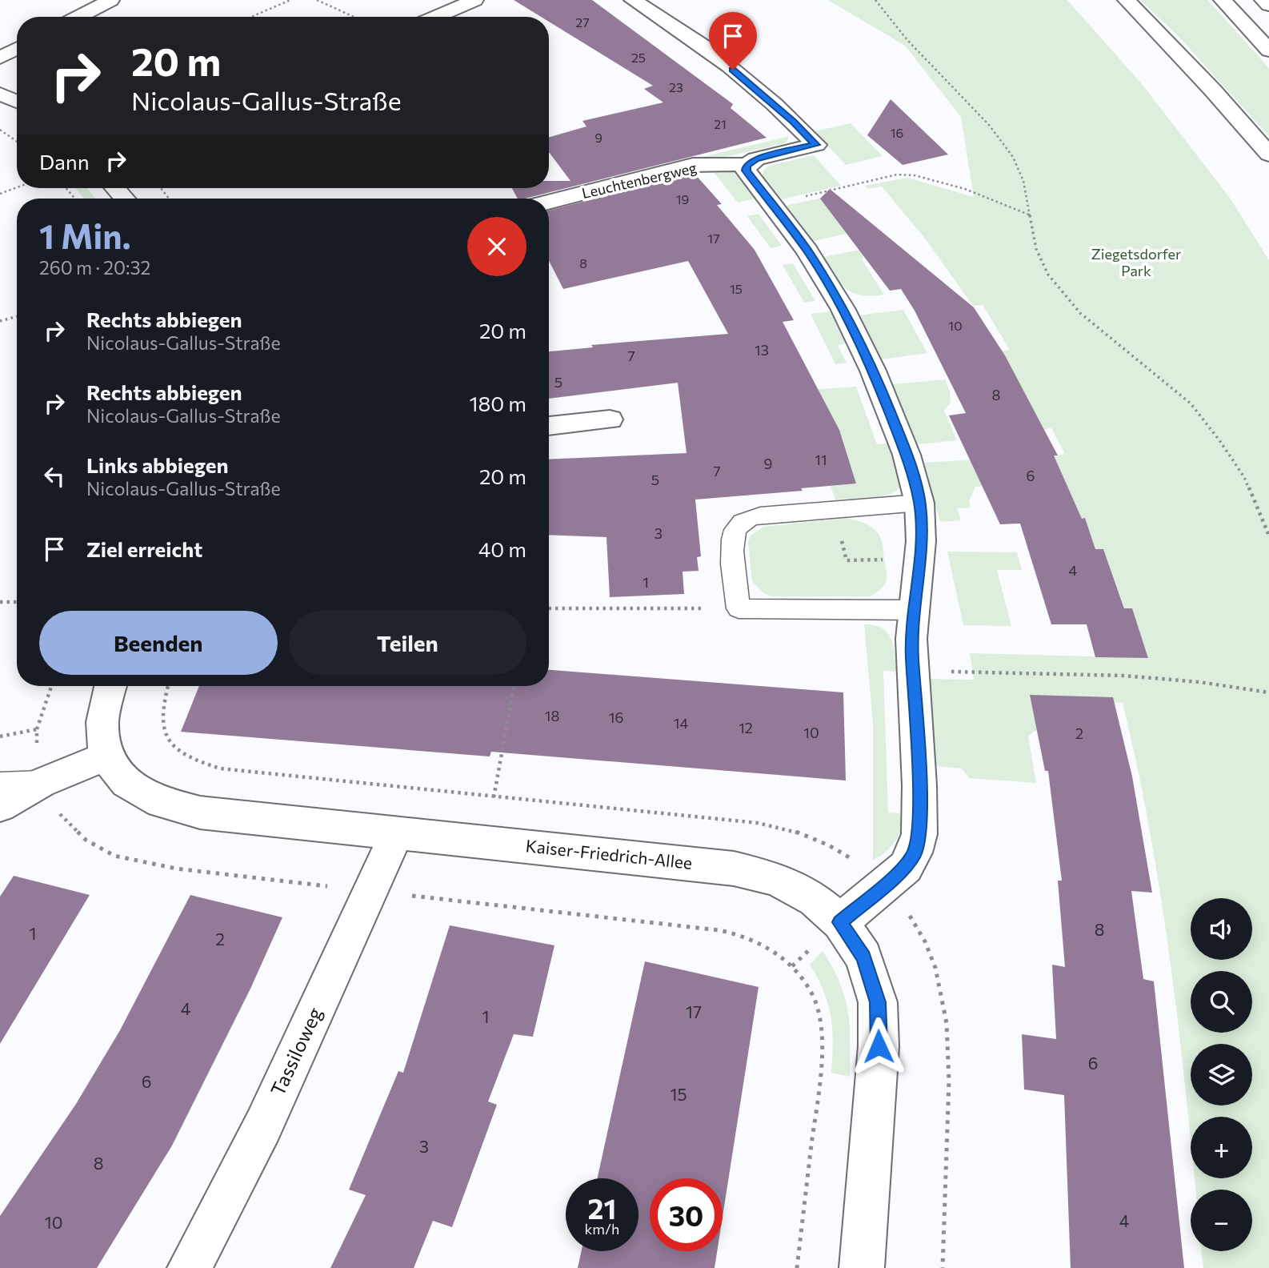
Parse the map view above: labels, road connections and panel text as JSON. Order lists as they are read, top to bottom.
{
  "streets": {
    "main road": ["Leuchtenbergweg", "Kaiser-Friedrich-Allee", "Tassiloweg"]
  },
  "crossings": [
    ["Kaiser-Friedrich-Allee", "Tassiloweg"]
  ],
  "parks": ["Ziegetsdorfer Park"],
  "house_numbers": [
    "27",
    "25",
    "23",
    "21",
    "16",
    "9",
    "19",
    "17",
    "8",
    "15",
    "10",
    "13",
    "7",
    "5",
    "8",
    "11",
    "9",
    "7",
    "6",
    "5",
    "3",
    "4",
    "1",
    "18",
    "16",
    "14",
    "12",
    "10",
    "2",
    "8",
    "1",
    "2",
    "4",
    "17",
    "1",
    "6",
    "6",
    "15",
    "3",
    "8",
    "4",
    "10"
  ],
  "page": {
    "turn": ["20 m", "Nicolaus-Gallus-Straße"],
    "then": "Dann",
    "heading": ["1 Min.", "260 m · 20:32"],
    "list": [
      {
        "name": "Rechts abbiegen",
        "note": "Nicolaus-Gallus-Straße",
        "value": "20 m"
      },
      {
        "name": "Rechts abbiegen",
        "note": "Nicolaus-Gallus-Straße",
        "value": "180 m"
      },
      {
        "name": "Links abbiegen",
        "note": "Nicolaus-Gallus-Straße",
        "value": "20 m"
      },
      {
        "name": "Ziel erreicht",
        "value": "40 m"
      }
    ],
    "buttons": ["Beenden", "Teilen"],
    "map_buttons": ["+", "−"],
    "speed": "21 km/h",
    "limit": "30"
  }
}
